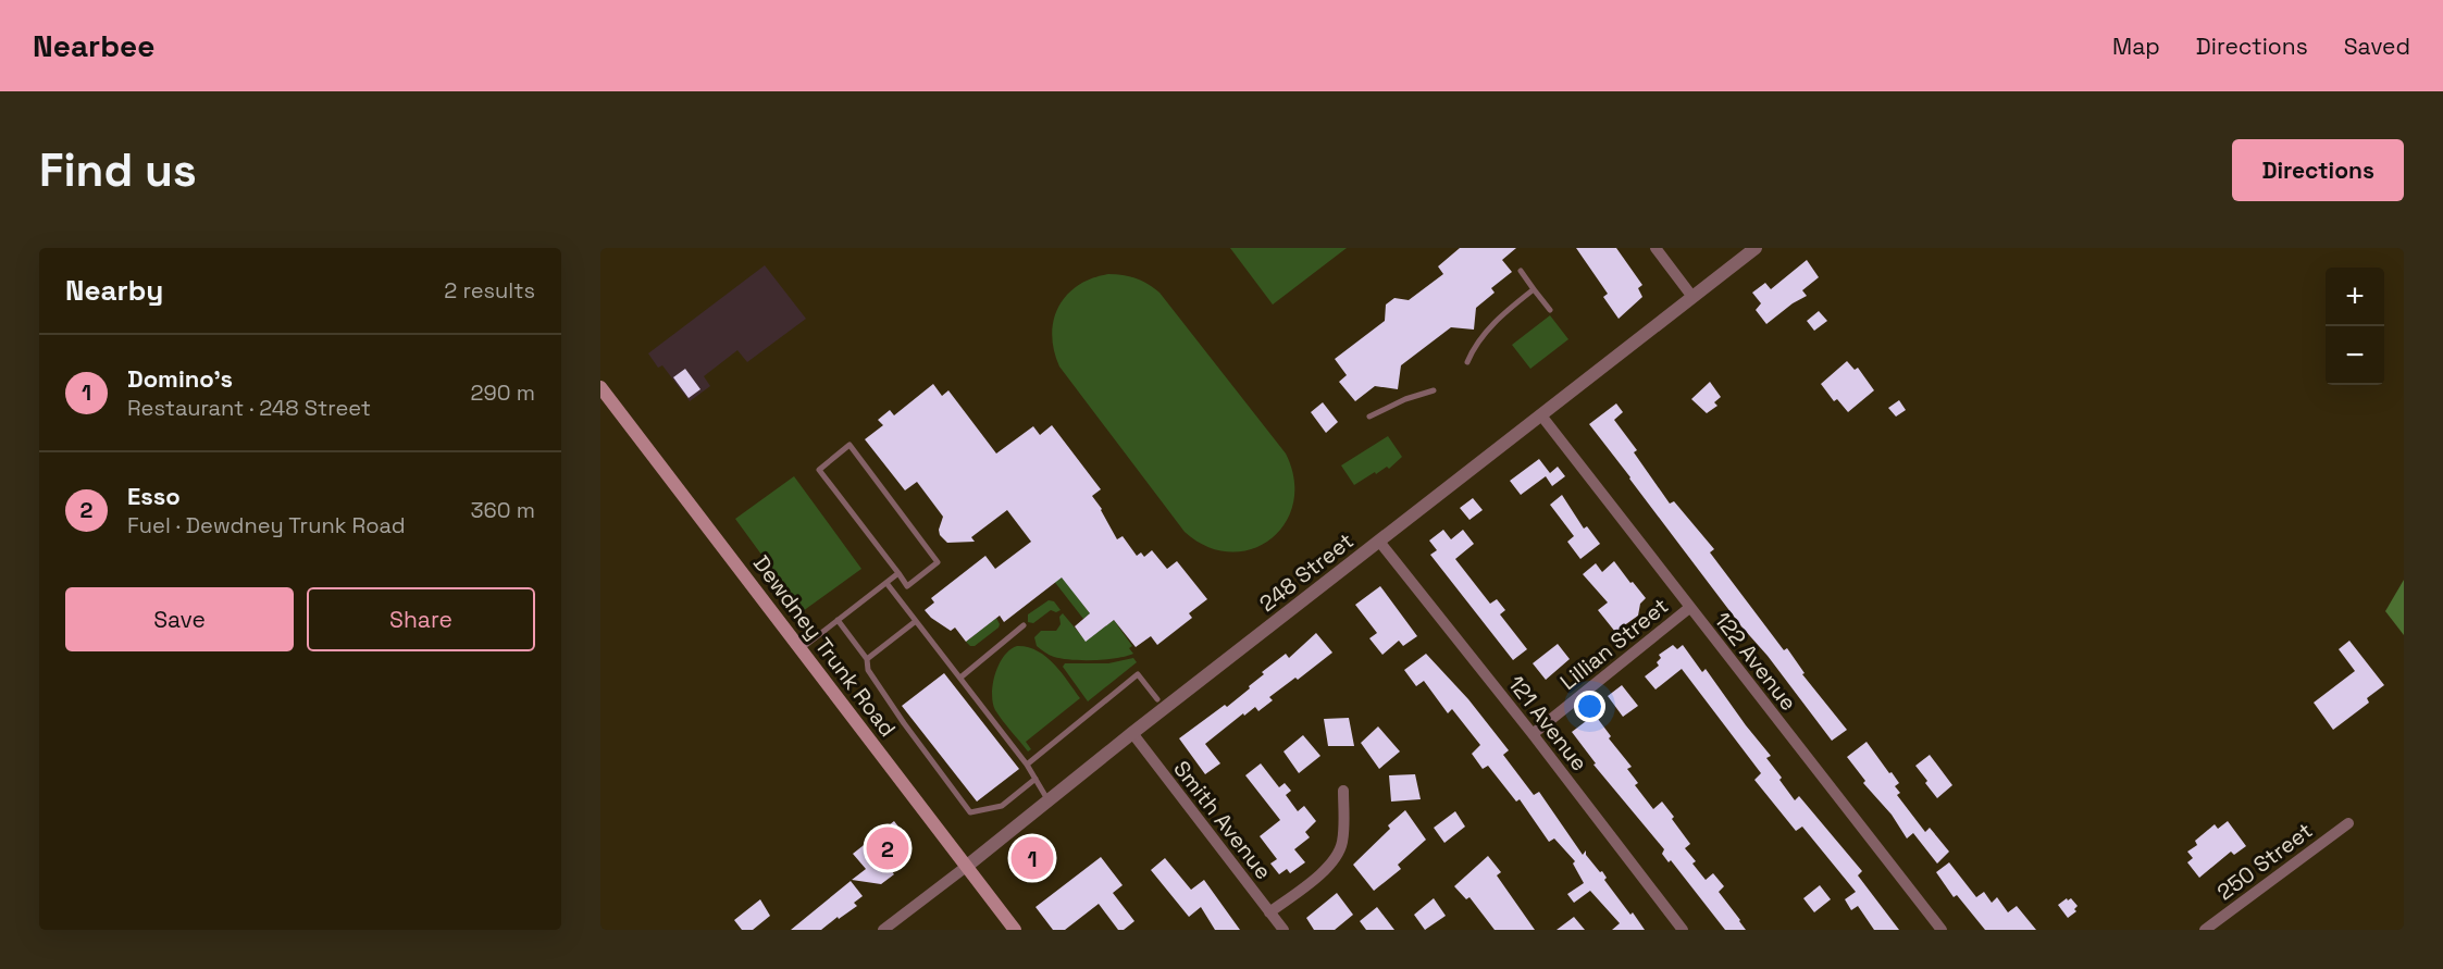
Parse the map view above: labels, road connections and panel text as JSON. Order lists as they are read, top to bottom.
{
  "streets": {
    "main road": ["Dewdney Trunk Road"],
    "street": [
      "248 Street",
      "Lillian Street",
      "122 Avenue",
      "121 Avenue",
      "Smith Avenue",
      "250 Street"
    ]
  },
  "crossings": [
    ["248 Street", "Dewdney Trunk Road"],
    ["248 Street", "122 Avenue"],
    ["248 Street", "121 Avenue"],
    ["248 Street", "Smith Avenue"],
    ["Lillian Street", "122 Avenue"],
    ["Lillian Street", "121 Avenue"]
  ],
  "page": {
    "header": "Nearbee",
    "nav": ["Map", "Directions", "Saved"],
    "buttons": [
      "Directions",
      ["Save", "Share"]
    ],
    "title": "Find us",
    "heading": ["Nearby", "2 results"],
    "map_buttons": ["+", "−"],
    "list": [
      {
        "mark": "1",
        "name": "Domino's",
        "note": "Restaurant · 248 Street",
        "value": "290 m"
      },
      {
        "mark": "2",
        "name": "Esso",
        "note": "Fuel · Dewdney Trunk Road",
        "value": "360 m"
      }
    ],
    "pins": ["2", "1"]
  }
}
